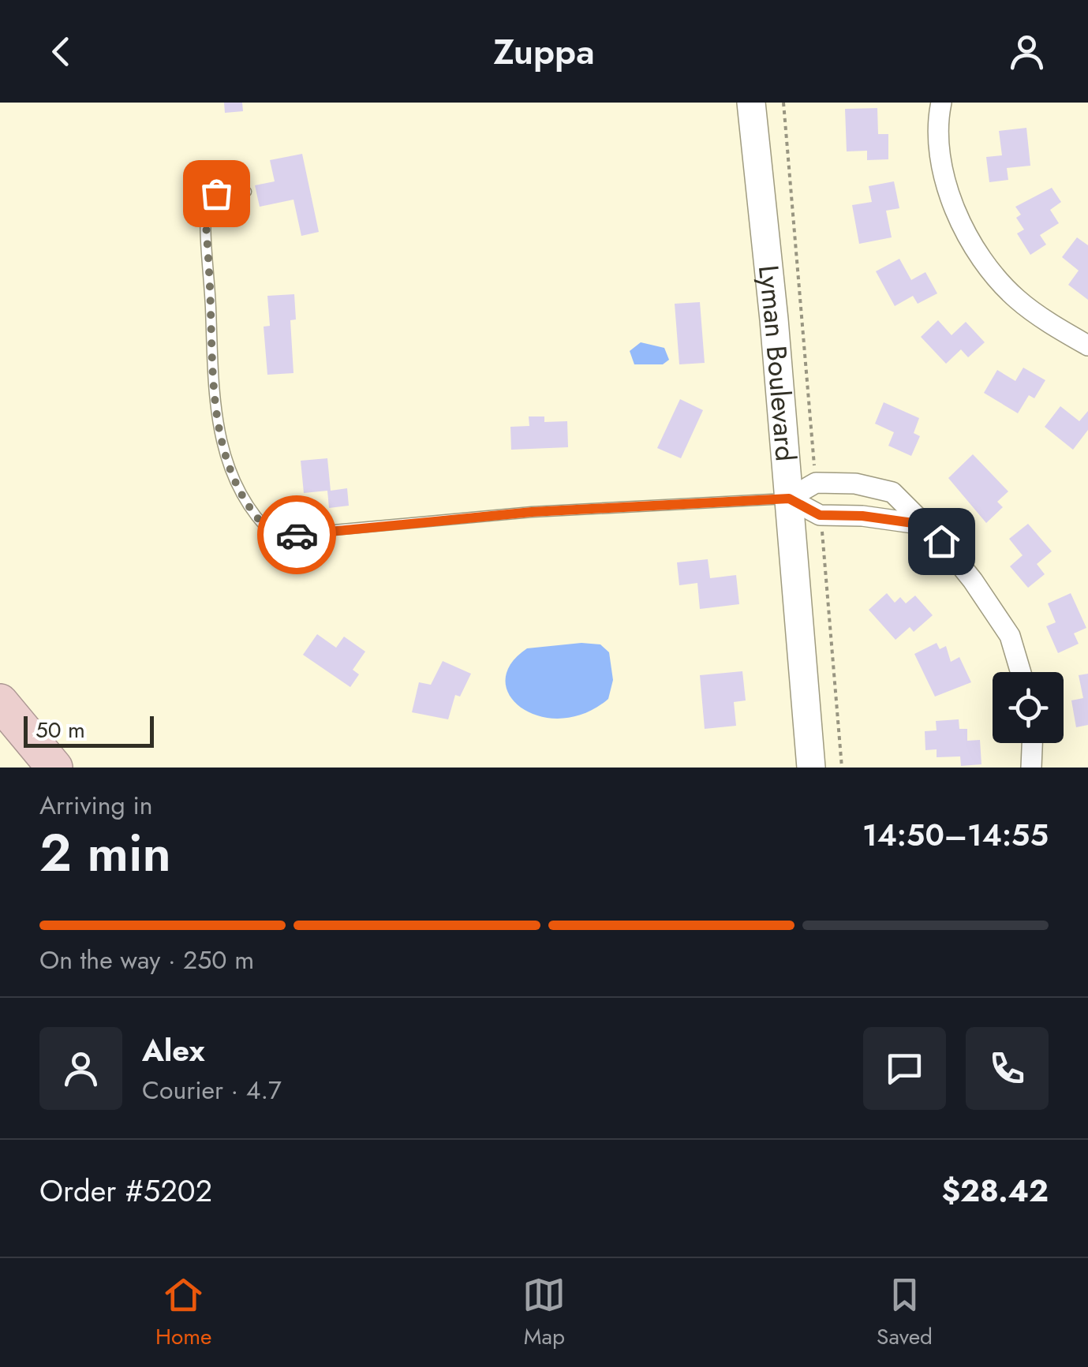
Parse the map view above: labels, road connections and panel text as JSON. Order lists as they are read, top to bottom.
{
  "streets": {
    "street": ["Lyman Boulevard"]
  },
  "scale_bar": "50 m",
  "page": {
    "header": "Zuppa",
    "scale": "50 m",
    "heading": ["2 min", "Arriving in", "14:50–14:55"],
    "panel": [
      "Alex",
      "Courier · 4.7",
      "Order #5202",
      "$28.42"
    ],
    "bar": "On the way · 250 m",
    "tabs": ["Home", "Map", "Saved"]
  }
}
